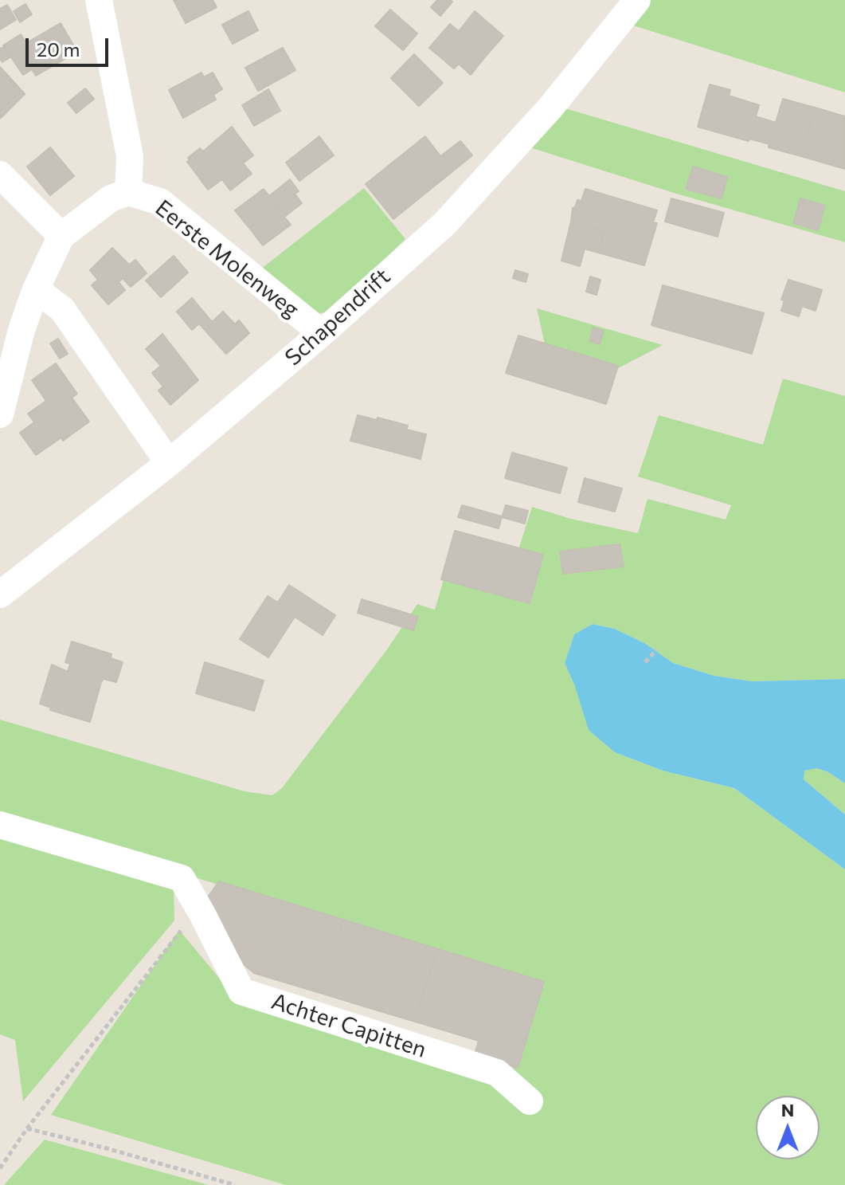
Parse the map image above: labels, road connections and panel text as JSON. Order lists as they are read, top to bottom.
{
  "streets": {
    "street": ["Eerste Molenweg", "Schapendrift", "Achter Capitten"]
  },
  "crossings": [
    ["Eerste Molenweg", "Schapendrift"]
  ],
  "scale_bar": "20 m",
  "north": "top"
}
